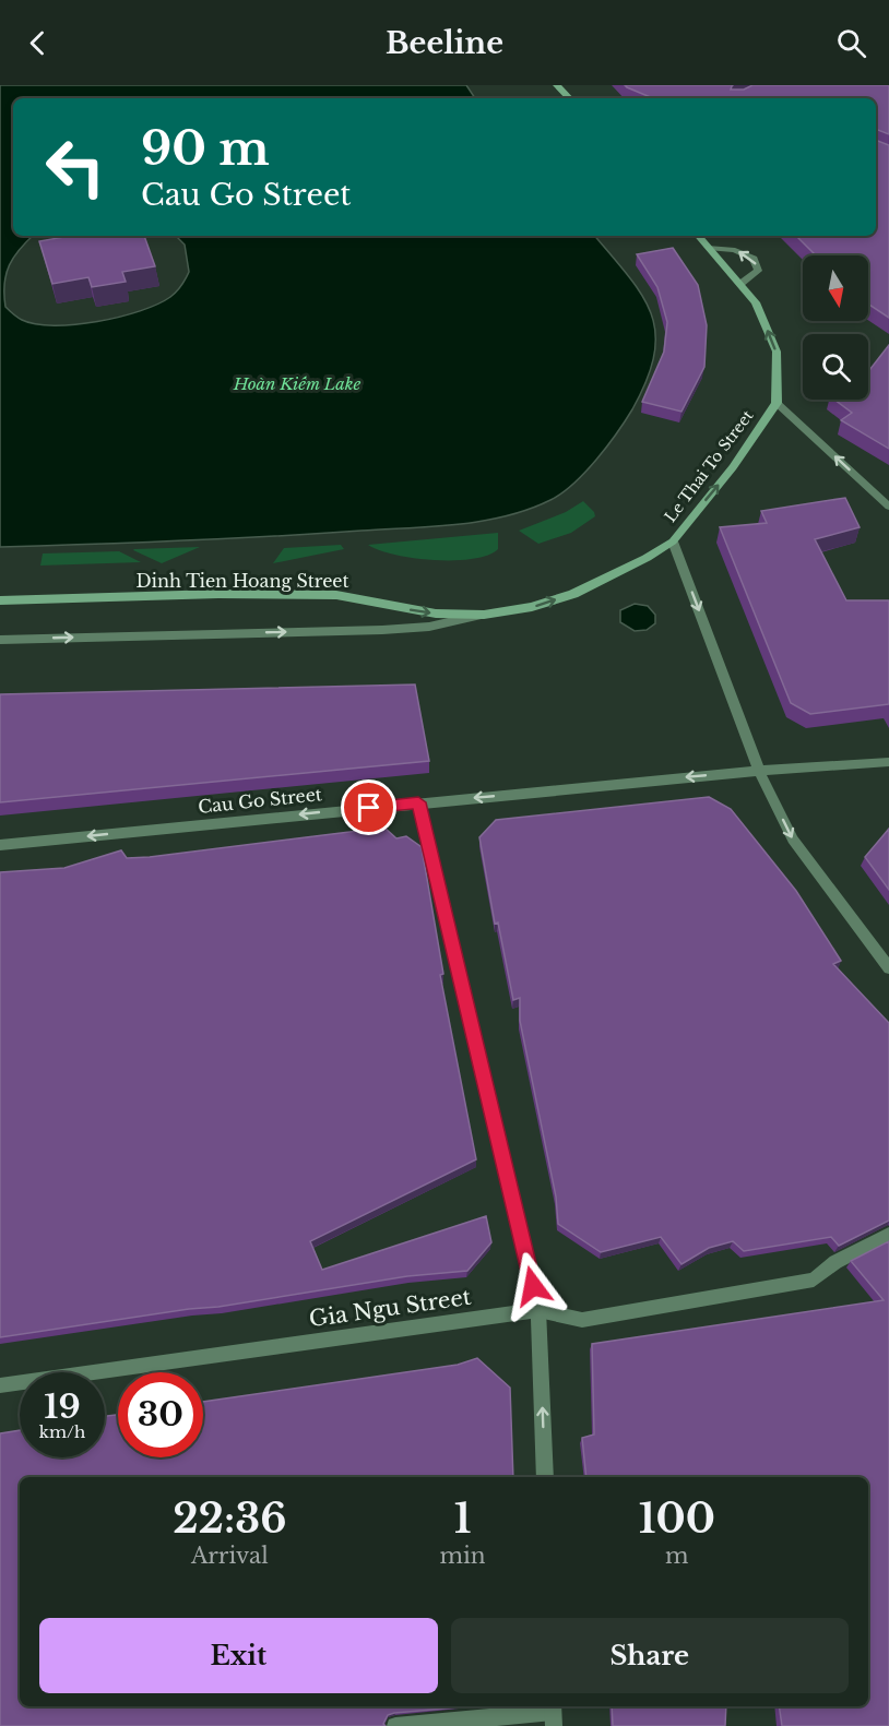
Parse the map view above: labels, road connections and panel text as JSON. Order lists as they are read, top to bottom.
{
  "streets": {
    "main road": ["Le Thai To Street", "Dinh Tien Hoang Street"],
    "street": ["Cau Go Street", "Gia Ngu Street"]
  },
  "crossings": [
    ["Le Thai To Street", "Dinh Tien Hoang Street"],
    ["Le Thai To Street", "Cau Go Street"]
  ],
  "one_way": ["Dinh Tien Hoang Street", "Cau Go Street"],
  "water": ["Hoàn Kiếm Lake"],
  "north": "bottom",
  "page": {
    "header": "Beeline",
    "turn": ["90 m", "Cau Go Street"],
    "speed": "19 km/h",
    "limit": "30",
    "eta": [
      "22:36",
      "Arrival",
      "1",
      "min",
      "100",
      "m"
    ],
    "buttons": ["Exit", "Share"]
  }
}
